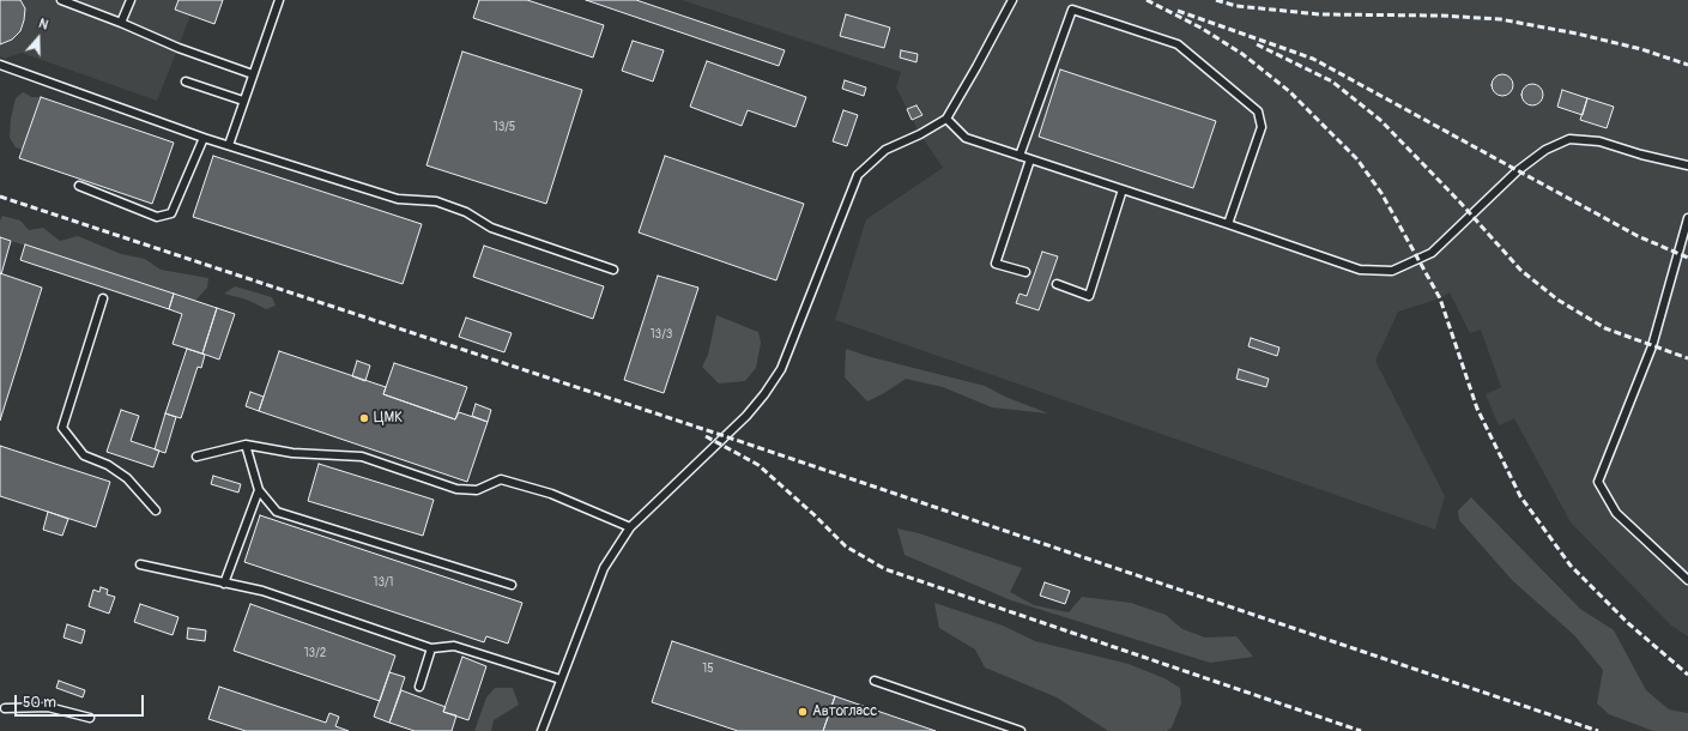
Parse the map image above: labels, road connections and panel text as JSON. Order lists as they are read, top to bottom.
{
  "places": ["ЦМК", "Автогласс"],
  "house_numbers": [
    "13/5",
    "13/3",
    "13/1",
    "13/2",
    "15"
  ],
  "scale_bar": "50 m",
  "north": "top"
}
